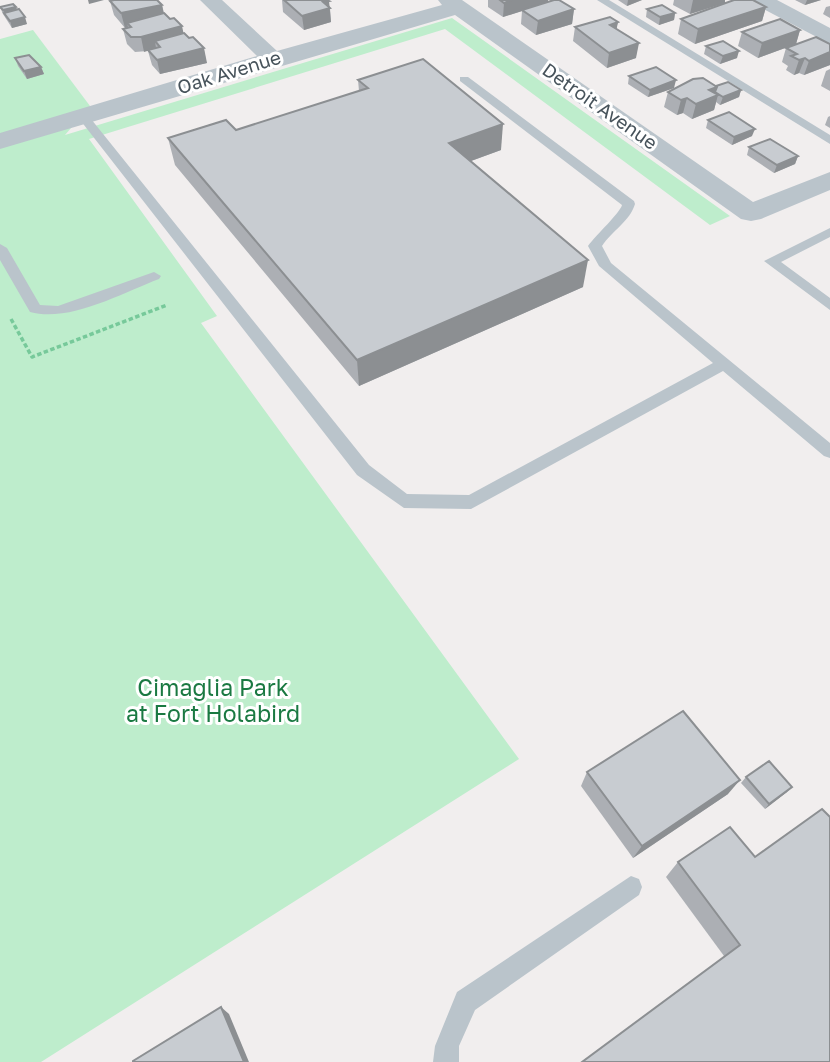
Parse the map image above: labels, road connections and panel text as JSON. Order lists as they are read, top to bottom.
{
  "streets": {
    "street": ["Oak Avenue", "Detroit Avenue"]
  },
  "crossings": [
    ["Oak Avenue", "Detroit Avenue"]
  ],
  "parks": ["Cimaglia Park at Fort Holabird"]
}
